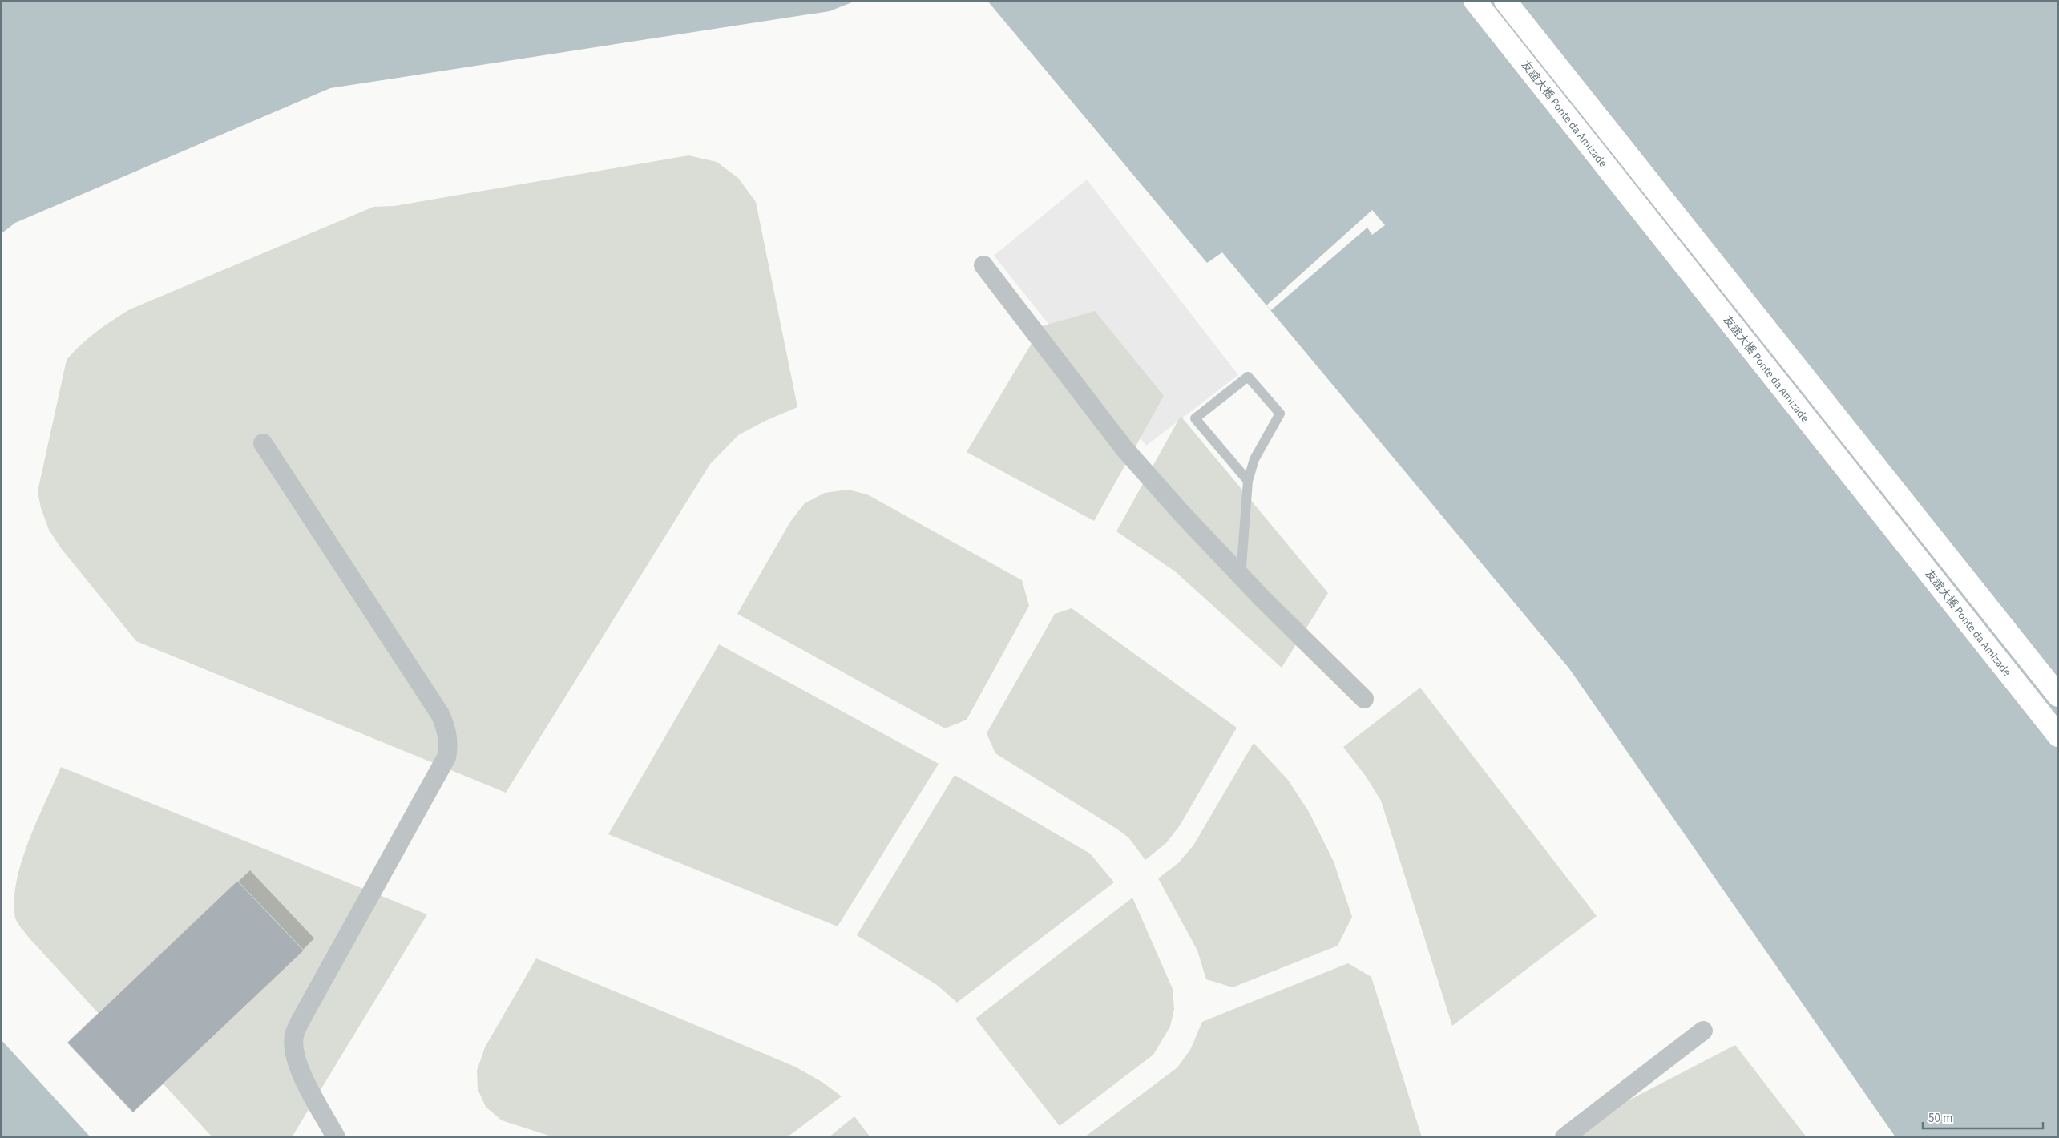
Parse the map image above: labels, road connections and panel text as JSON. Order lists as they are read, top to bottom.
{
  "streets": {
    "main road": ["友誼大橋 Ponte da Amizade"]
  },
  "scale_bar": "50 m"
}
